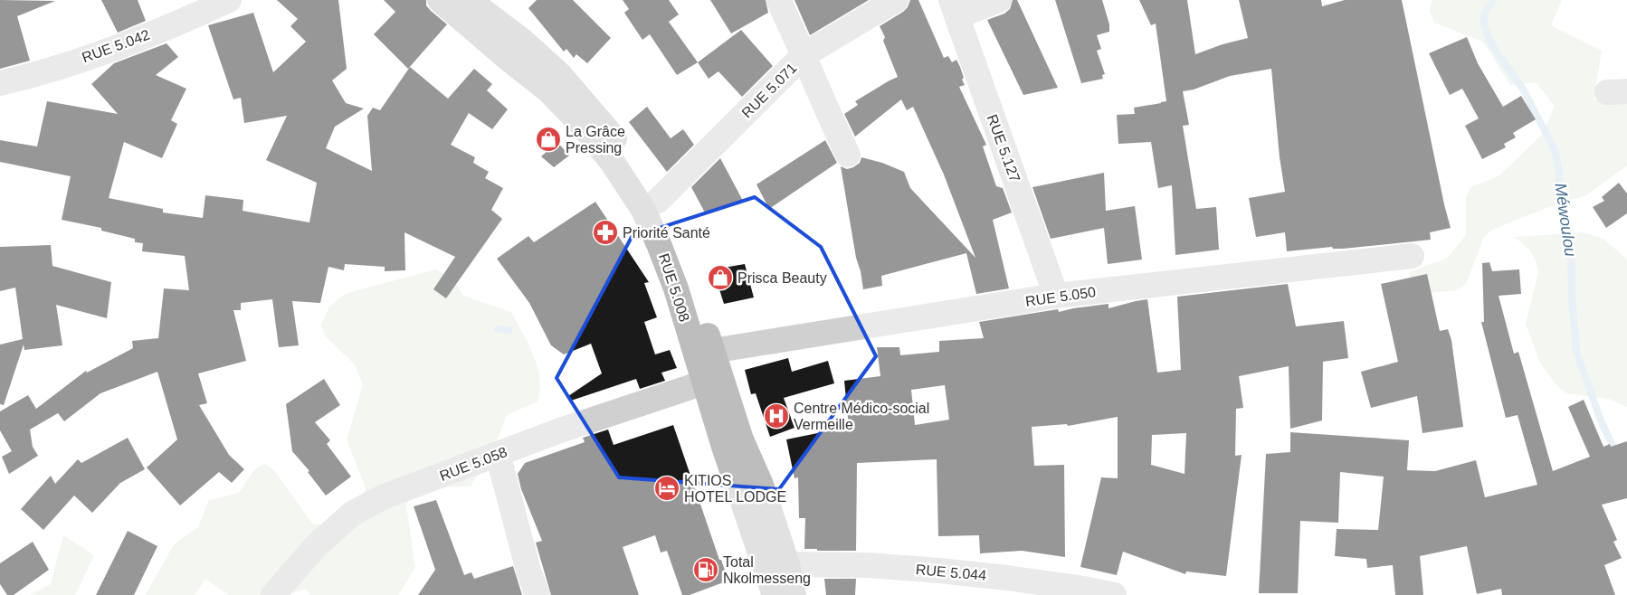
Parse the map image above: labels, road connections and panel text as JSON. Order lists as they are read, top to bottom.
{
  "streets": {
    "main road": ["RUE 5.008"],
    "street": [
      "RUE 5.042",
      "RUE 5.071",
      "RUE 5.127",
      "RUE 5.050",
      "RUE 5.058",
      "RUE 5.044"
    ]
  },
  "crossings": [
    ["RUE 5.071", "RUE 5.008"],
    ["RUE 5.127", "RUE 5.050"],
    ["RUE 5.008", "RUE 5.050"],
    ["RUE 5.008", "RUE 5.058"],
    ["RUE 5.008", "RUE 5.044"]
  ],
  "water": ["Méwoulou"],
  "places": {
    "shop": ["La Grâce Pressing", "Prisca Beauty"],
    "pharmacy": ["Priorité Santé"],
    "hospital": ["Centre Médico-social Vermeille"],
    "hotel": ["KITIOS HOTEL LODGE"],
    "fuel station": ["Total Nkolmesseng"]
  }
}
